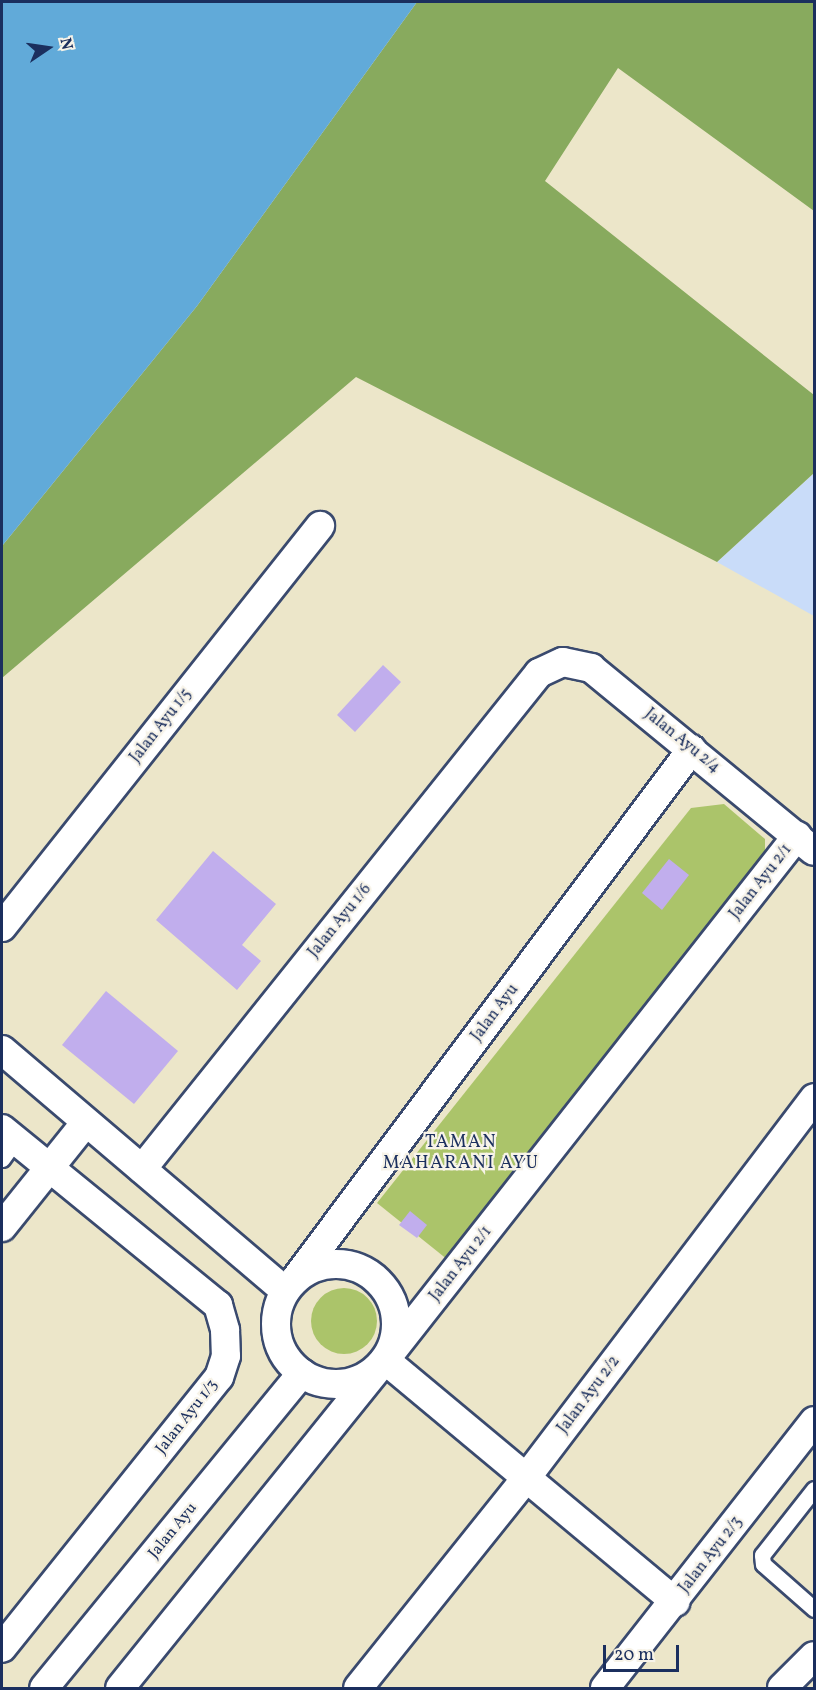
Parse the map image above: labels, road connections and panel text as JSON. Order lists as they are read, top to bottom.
{
  "streets": {
    "street": [
      "Jalan Ayu 1/5",
      "Jalan Ayu 2/4",
      "Jalan Ayu 2/1",
      "Jalan Ayu 1/6",
      "Jalan Ayu",
      "Jalan Ayu 2/2",
      "Jalan Ayu 1/3",
      "Jalan Ayu 2/3"
    ]
  },
  "crossings": [
    ["Jalan Ayu 2/4", "Jalan Ayu 2/1"],
    ["Jalan Ayu 2/4", "Jalan Ayu 1/6"],
    ["Jalan Ayu 2/4", "Jalan Ayu"],
    ["Jalan Ayu 2/1", "Jalan Ayu"]
  ],
  "districts": ["TAMAN MAHARANI AYU"],
  "scale_bar": "20 m",
  "north": "right"
}
